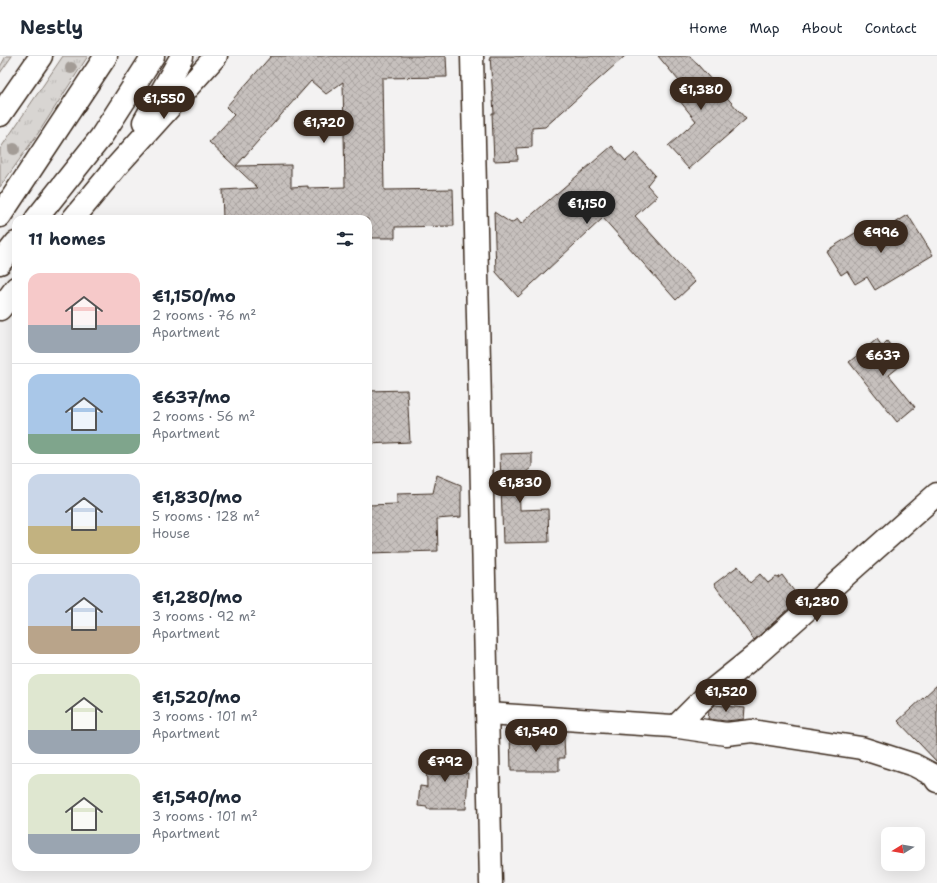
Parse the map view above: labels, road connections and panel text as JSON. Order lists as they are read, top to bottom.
{
  "north": "left",
  "page": {
    "header": "Nestly",
    "nav": [
      "Home",
      "Map",
      "About",
      "Contact"
    ],
    "price": [
      "€1,380",
      "€1,550",
      "€1,720",
      "€1,150",
      "€996",
      "€637",
      "€1,830",
      "€1,280",
      "€1,520",
      "€1,540",
      "€792"
    ],
    "heading": "11 homes",
    "list": [
      {
        "name": "€1,150/mo",
        "note": "2 rooms · 76 m² · Apartment"
      },
      {
        "name": "€637/mo",
        "note": "2 rooms · 56 m² · Apartment"
      },
      {
        "name": "€1,830/mo",
        "note": "5 rooms · 128 m² · House"
      },
      {
        "name": "€1,280/mo",
        "note": "3 rooms · 92 m² · Apartment"
      },
      {
        "name": "€1,520/mo",
        "note": "3 rooms · 101 m² · Apartment"
      },
      {
        "name": "€1,540/mo",
        "note": "3 rooms · 101 m² · Apartment"
      }
    ]
  }
}
